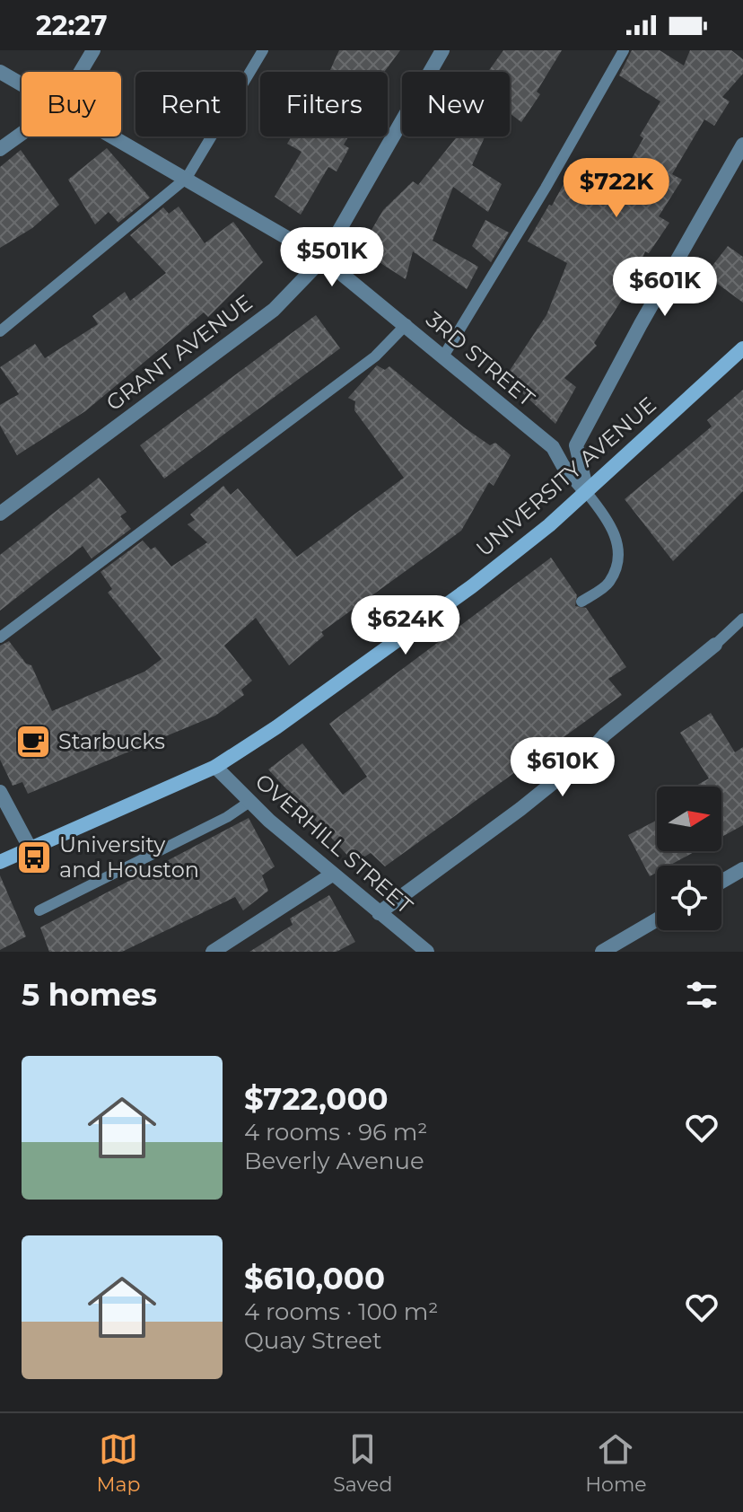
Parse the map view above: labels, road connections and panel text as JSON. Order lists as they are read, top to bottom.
{
  "streets": {
    "street": [
      "GRANT AVENUE",
      "3RD STREET",
      "UNIVERSITY AVENUE",
      "OVERHILL STREET"
    ]
  },
  "crossings": [
    ["GRANT AVENUE", "3RD STREET"],
    ["3RD STREET", "UNIVERSITY AVENUE"],
    ["UNIVERSITY AVENUE", "OVERHILL STREET"]
  ],
  "places": {
    "cafe": ["Starbucks"],
    "bus stop": ["University and Houston"]
  },
  "north": "right",
  "page": {
    "status": "22:27",
    "chip": [
      "Buy",
      "Rent",
      "Filters",
      "New"
    ],
    "price": [
      "$722K",
      "$501K",
      "$601K",
      "$624K",
      "$610K"
    ],
    "heading": "5 homes",
    "list": [
      {
        "name": "$722,000",
        "note": "4 rooms · 96 m² · Beverly Avenue"
      },
      {
        "name": "$610,000",
        "note": "4 rooms · 100 m² · Quay Street"
      }
    ],
    "tabs": ["Map", "Saved", "Home"]
  }
}
